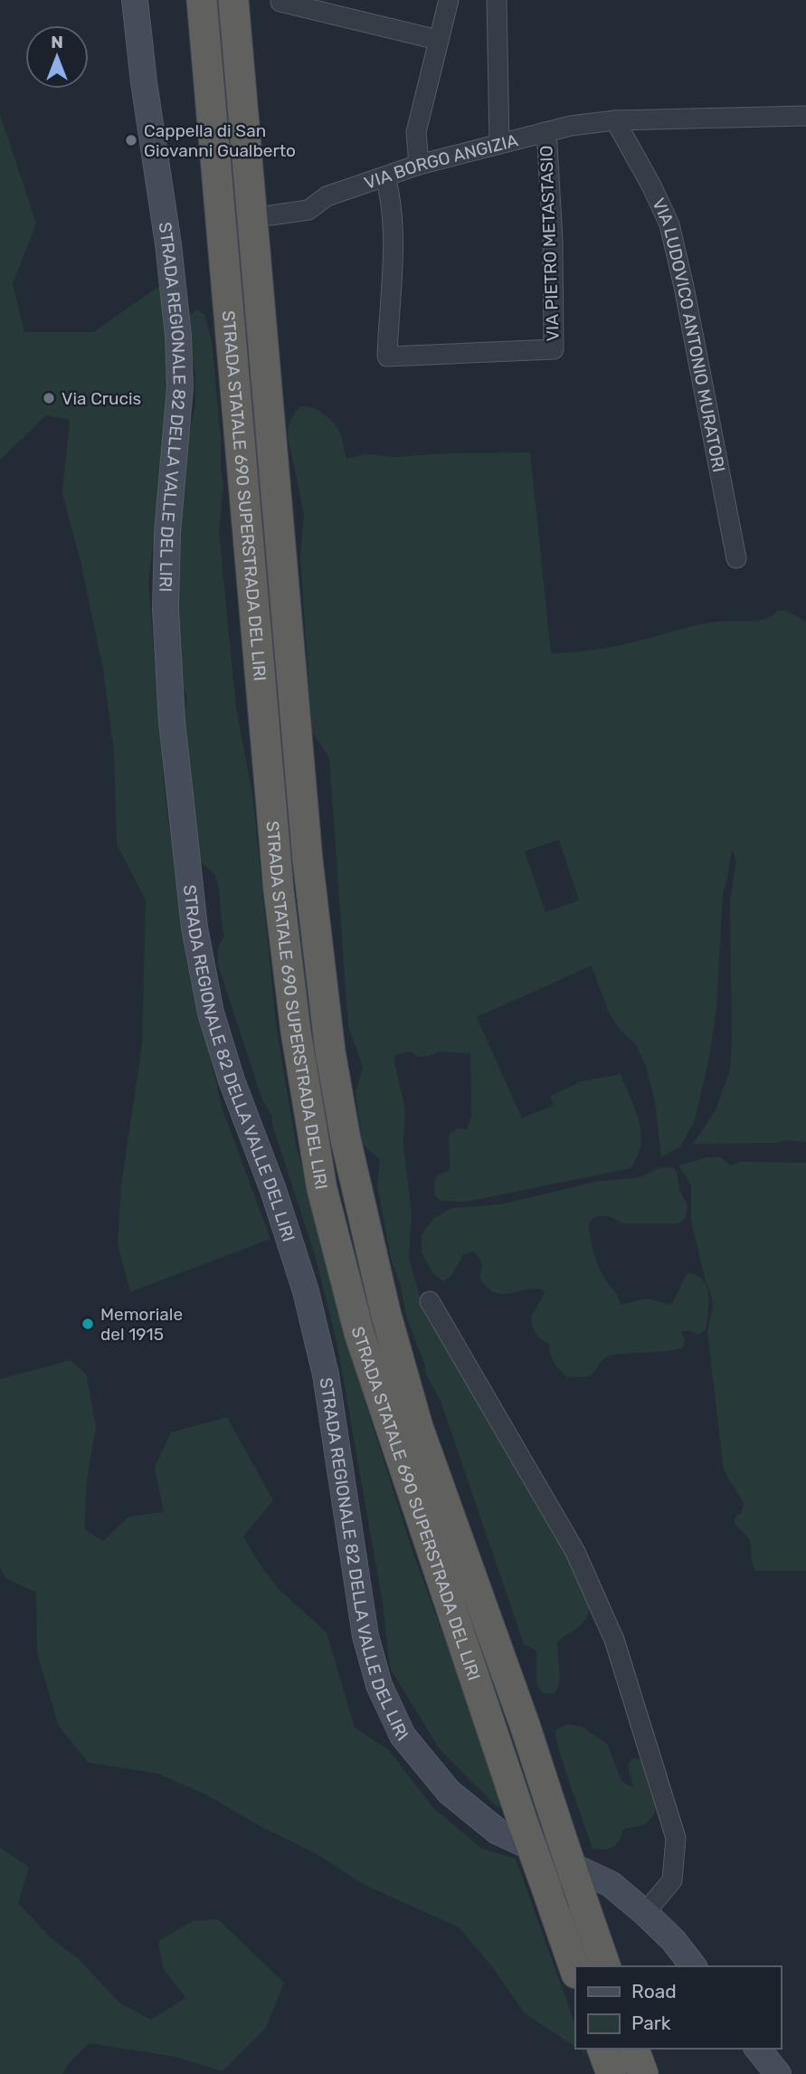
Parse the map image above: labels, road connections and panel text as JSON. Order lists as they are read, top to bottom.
{
  "streets": {
    "highway": ["STRADA STATALE 690 SUPERSTRADA DEL LIRI"],
    "main road": ["STRADA REGIONALE 82 DELLA VALLE DEL LIRI"],
    "street": ["VIA BORGO ANGIZIA", "VIA PIETRO METASTASIO", "VIA LUDOVICO ANTONIO MURATORI"]
  },
  "crossings": [
    ["VIA BORGO ANGIZIA", "VIA PIETRO METASTASIO"],
    ["VIA BORGO ANGIZIA", "VIA LUDOVICO ANTONIO MURATORI"]
  ],
  "places": ["Cappella di San Giovanni Gualberto", "Via Crucis", "Memoriale del 1915"],
  "legend": ["Road", "Park"],
  "north": "top"
}
